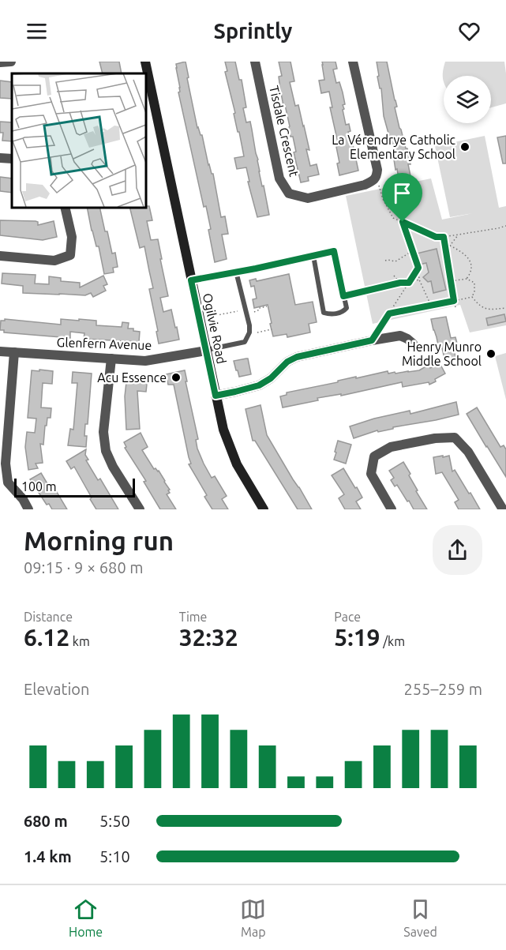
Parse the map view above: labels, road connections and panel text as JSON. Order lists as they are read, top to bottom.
{
  "streets": {
    "street": ["Tisdale Crescent", "Ogilvie Road", "Glenfern Avenue"]
  },
  "crossings": [
    ["Ogilvie Road", "Glenfern Avenue"]
  ],
  "places": ["La Vérendrye Catholic Elementary School", "Henry Munro Middle School", "Acu Essence"],
  "scale_bar": "100 m",
  "page": {
    "header": "Sprintly",
    "scale": "100 m",
    "heading": ["Morning run", "09:15 · 9 × 680 m"],
    "stats": [
      ["Distance", "6.12 km"],
      ["Time", "32:32"],
      ["Pace", "5:19 /km"]
    ],
    "chart": ["Elevation", "255–259 m"],
    "list": [
      {
        "name": "680 m",
        "note": "5:50"
      },
      {
        "name": "1.4 km",
        "note": "5:10"
      }
    ],
    "tabs": ["Home", "Map", "Saved"]
  }
}
